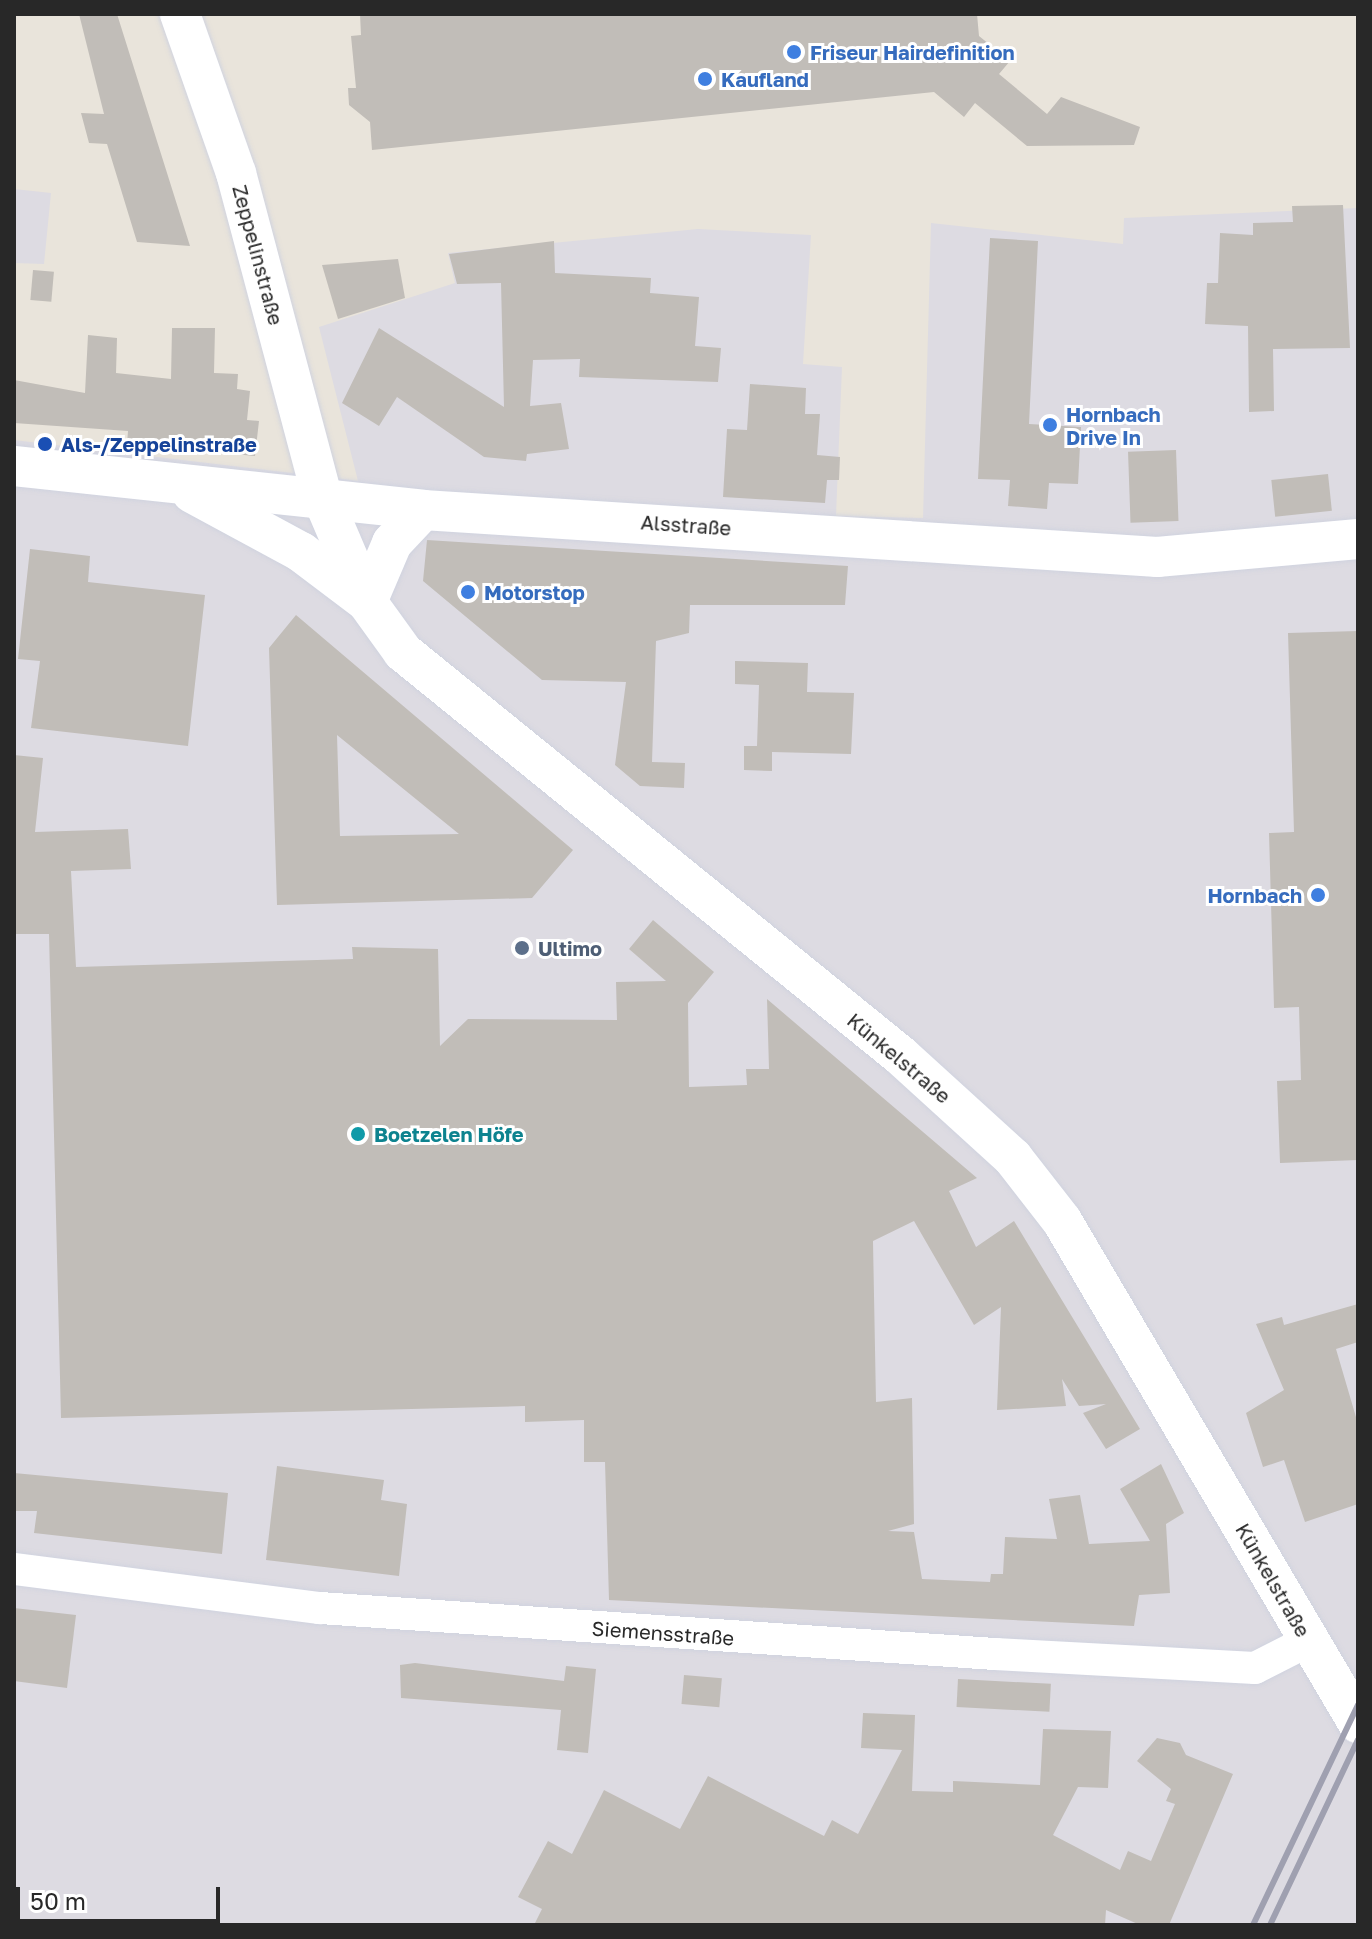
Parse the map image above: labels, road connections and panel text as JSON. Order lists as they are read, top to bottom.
{
  "streets": {
    "street": [
      "Zeppelinstraße",
      "Alsstraße",
      "Künkelstraße",
      "Siemensstraße"
    ]
  },
  "crossings": [
    ["Zeppelinstraße", "Alsstraße"],
    ["Zeppelinstraße", "Künkelstraße"],
    ["Alsstraße", "Künkelstraße"],
    ["Künkelstraße", "Siemensstraße"]
  ],
  "places": [
    "Friseur Hairdefinition",
    "Kaufland",
    "Hornbach Drive In",
    "Als-/Zeppelinstraße",
    "Motorstop",
    "Hornbach",
    "Ultimo",
    "Boetzelen Höfe"
  ],
  "scale_bar": "50 m"
}
